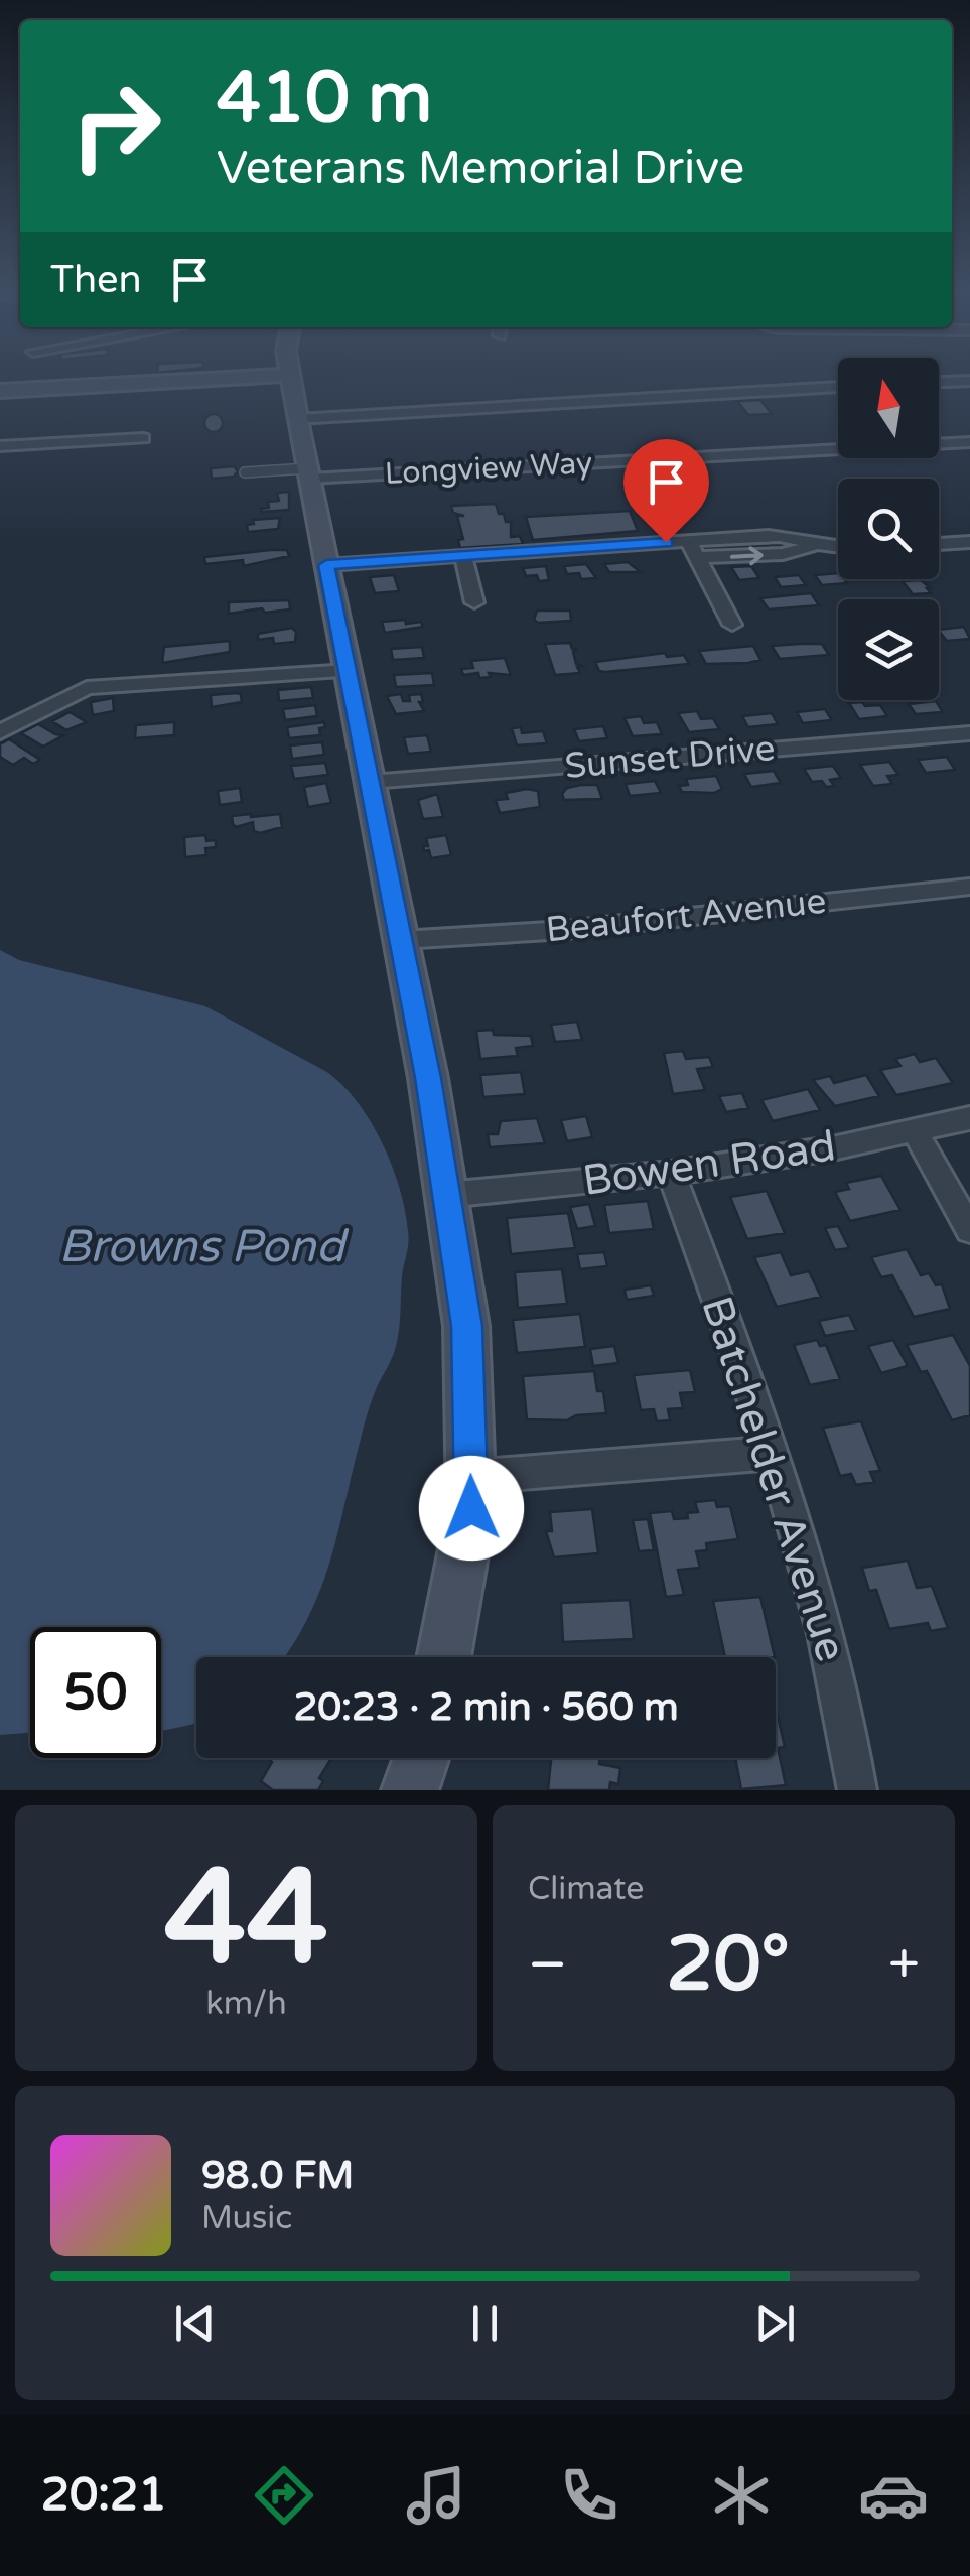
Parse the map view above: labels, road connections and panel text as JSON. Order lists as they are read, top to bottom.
{
  "streets": {
    "street": [
      "Longview Way",
      "Sunset Drive",
      "Beaufort Avenue",
      "Bowen Road",
      "Batchelder Avenue"
    ]
  },
  "crossings": [
    ["Bowen Road", "Batchelder Avenue"]
  ],
  "water": ["Browns Pond"],
  "north": "top",
  "page": {
    "turn": ["410 m", "Veterans Memorial Drive"],
    "then": "Then",
    "limit": "50",
    "trip": "20:23 · 2 min · 560 m",
    "tile": [
      ["44", "km/h"],
      "Climate"
    ],
    "heat": ["−", "20°", "+"],
    "song": ["98.0 FM", "Music"],
    "tabs": "20:21"
  }
}
